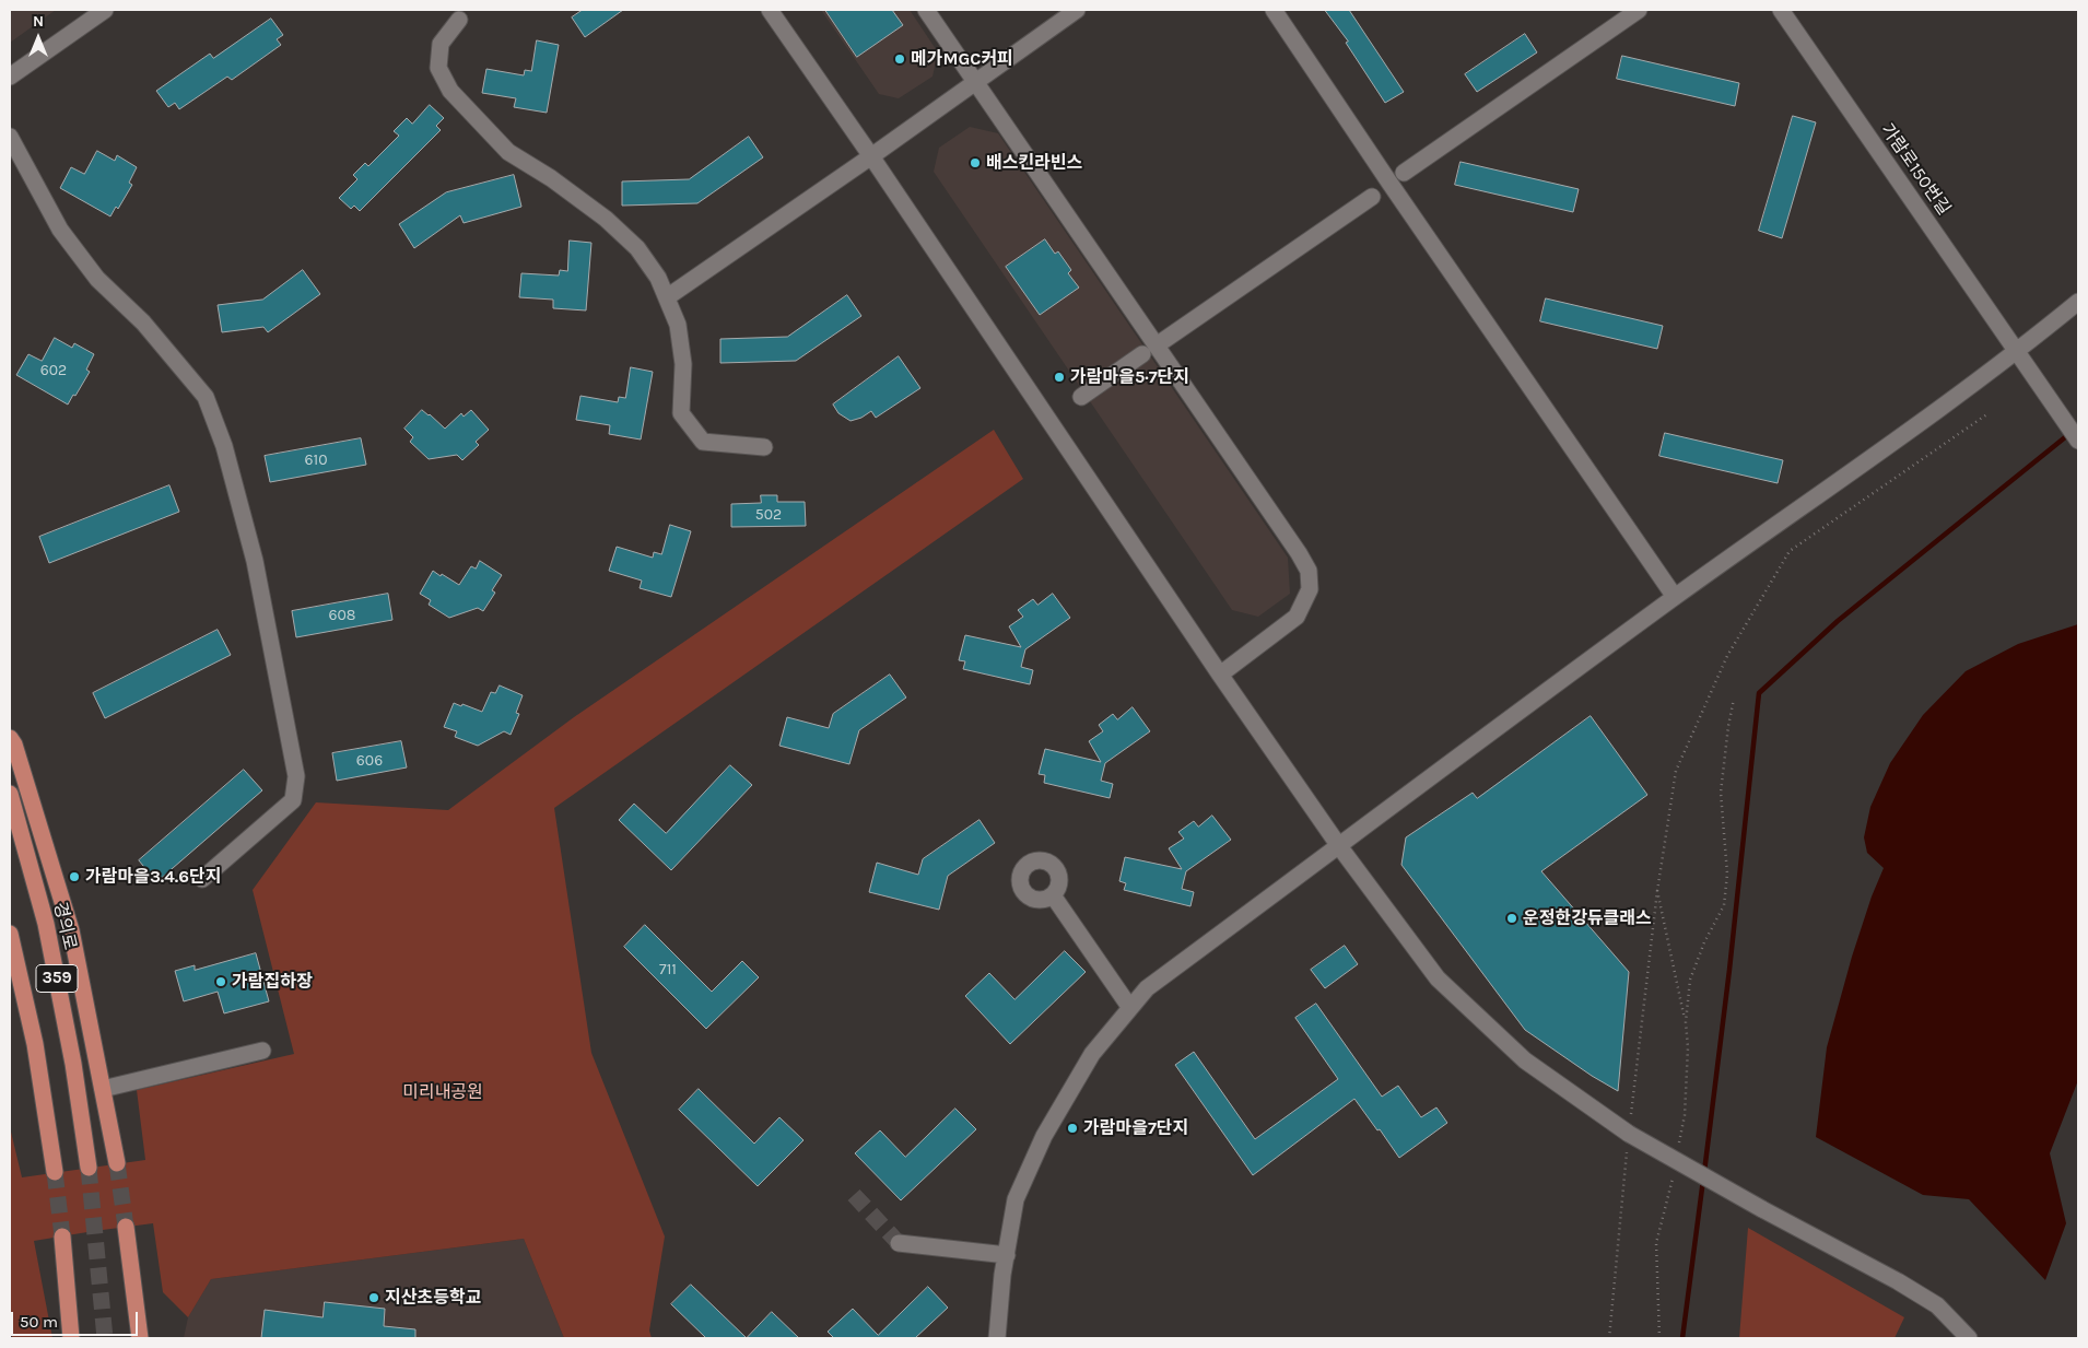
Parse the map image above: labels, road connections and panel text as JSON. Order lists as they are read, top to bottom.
{
  "streets": {
    "main road": ["경의로", "359"],
    "street": ["가람로150번길"]
  },
  "parks": ["미리내공원"],
  "places": [
    "메가MGC커피",
    "배스킨라빈스",
    "가람마을5·7단지",
    "가람마을3.4.6단지",
    "운정한강듀클래스",
    "가람집하장",
    "가람마을7단지",
    "지산초등학교"
  ],
  "house_numbers": [
    "602",
    "610",
    "502",
    "608",
    "606",
    "711"
  ],
  "scale_bar": "50 m",
  "north": "top"
}
